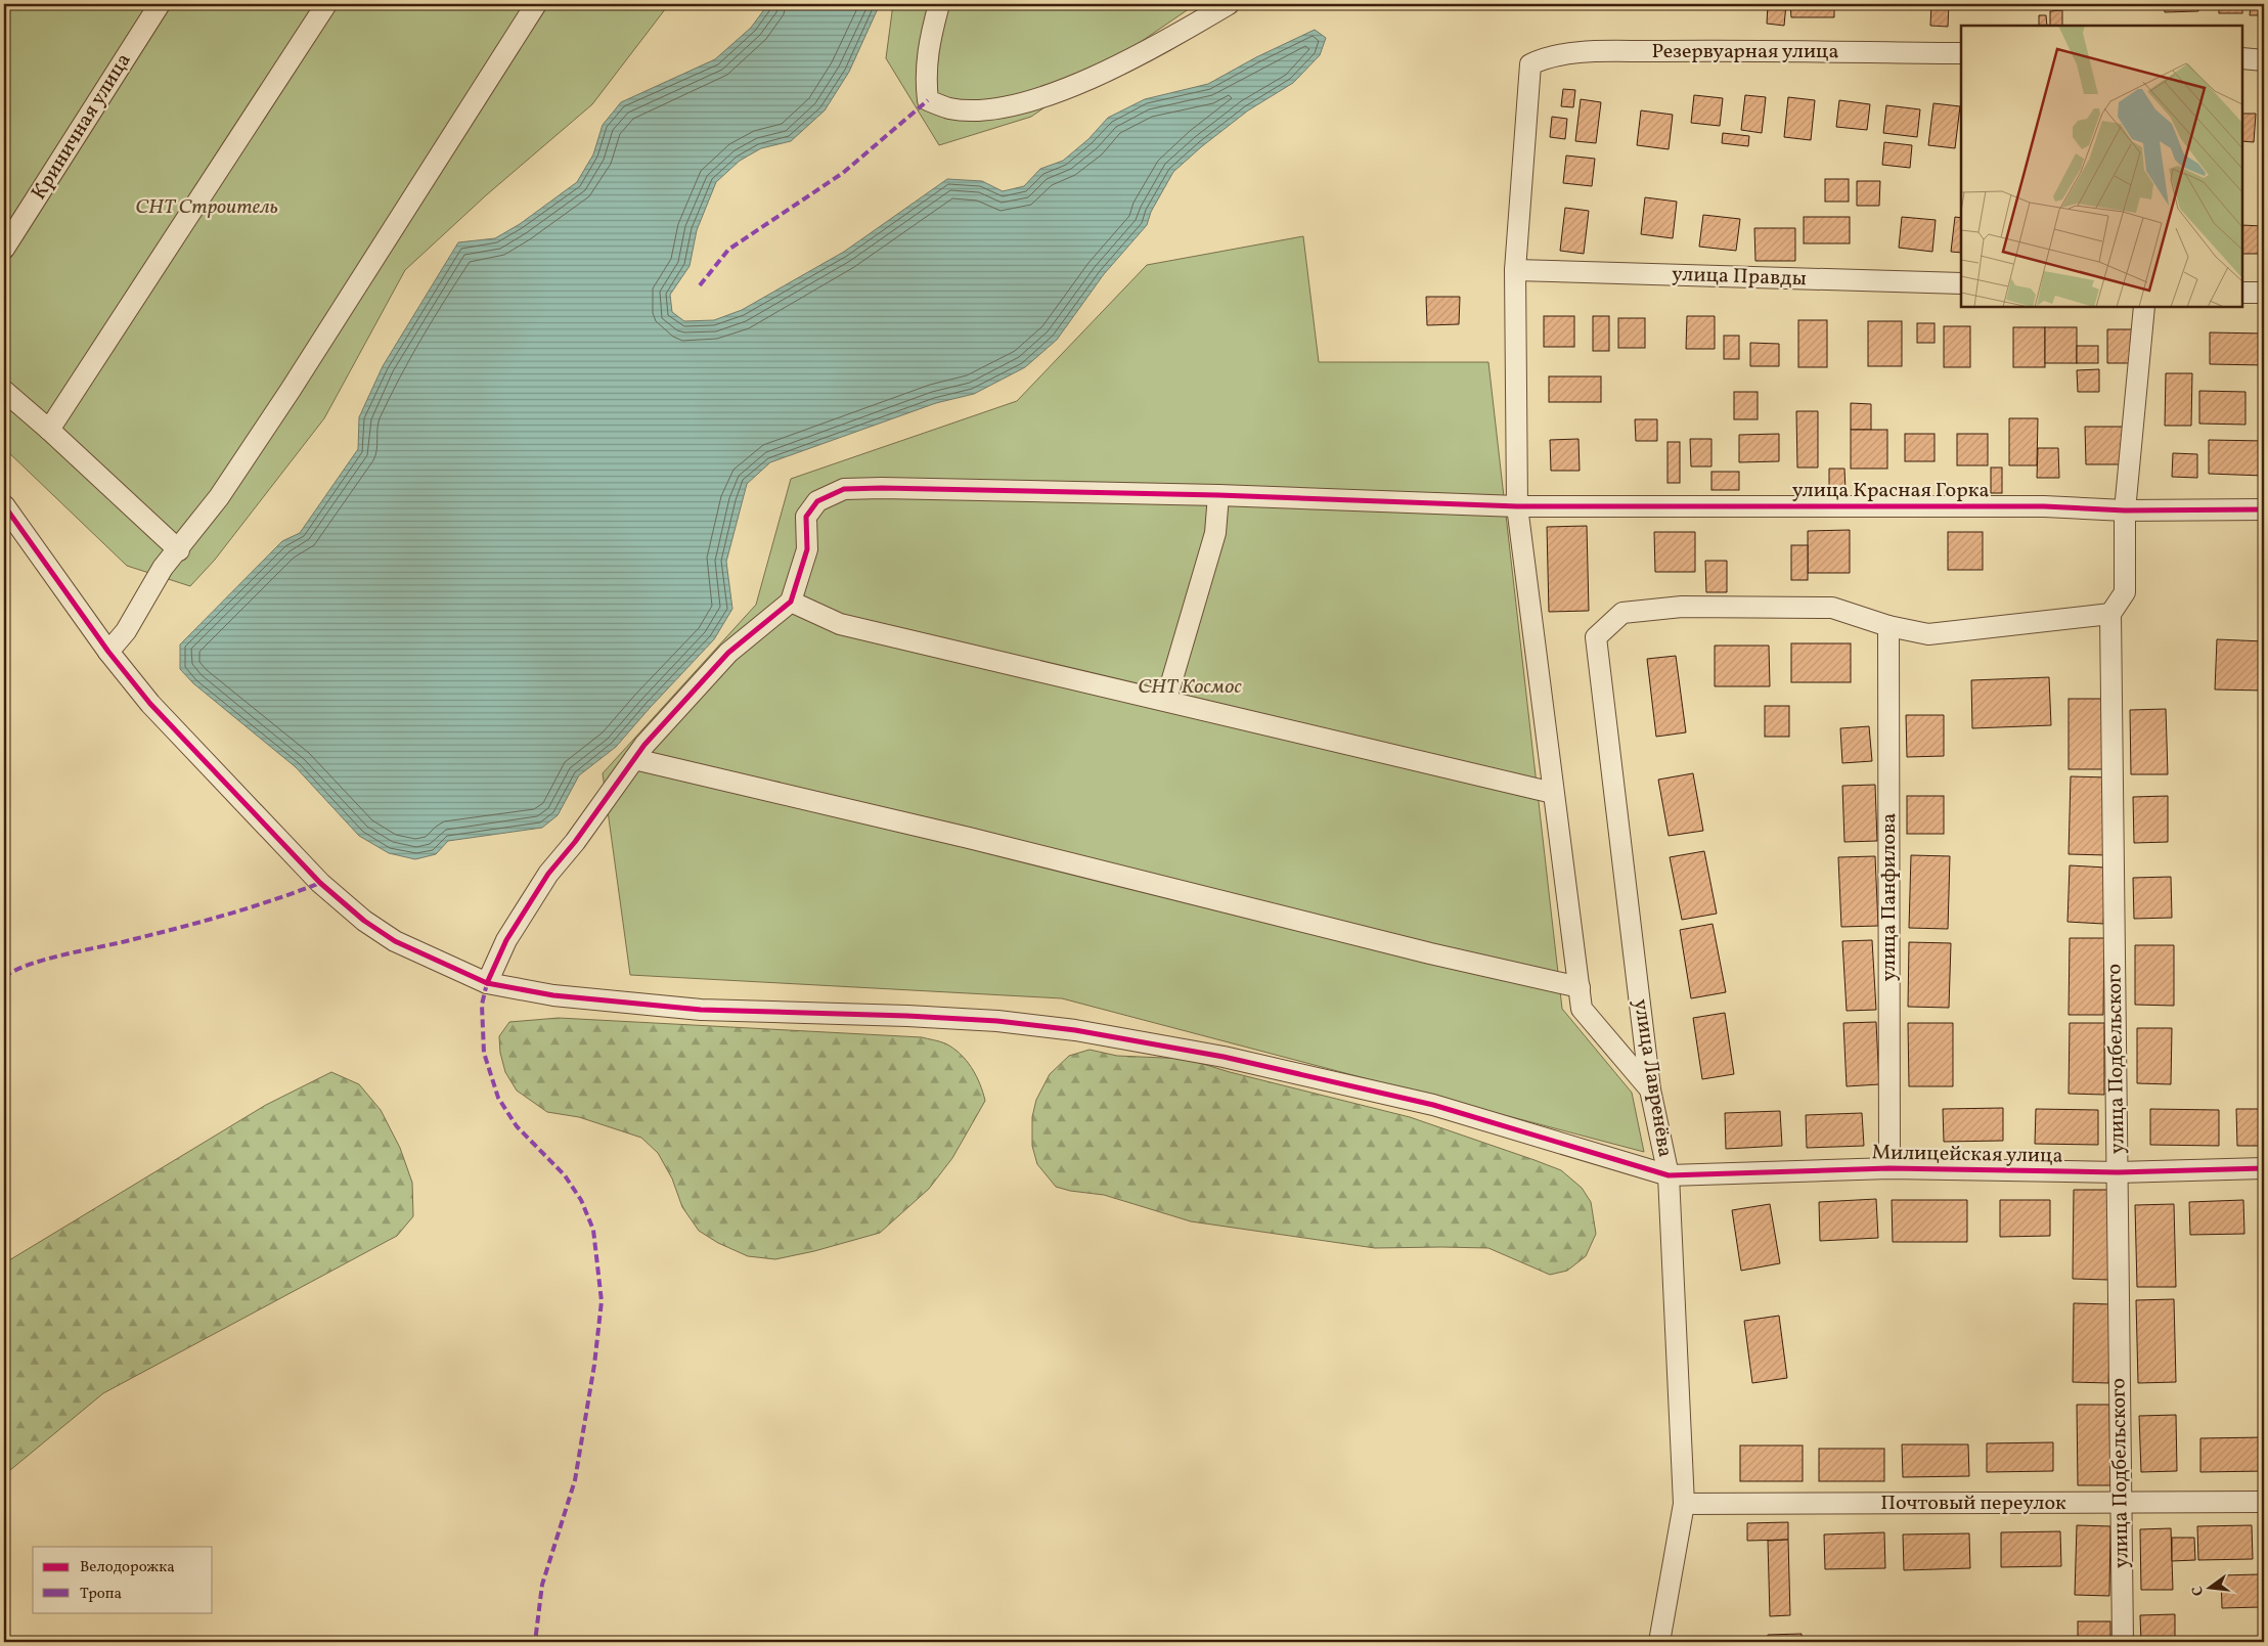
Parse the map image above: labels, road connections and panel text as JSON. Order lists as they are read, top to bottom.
{
  "streets": {
    "street": [
      "Резервуарная улица",
      "Криничная улица",
      "улица Правды",
      "улица Красная Горка",
      "улица Панфилова",
      "улица Подбельского",
      "улица Лавренёва",
      "Милицейская улица",
      "Почтовый переулок"
    ]
  },
  "crossings": [
    ["Резервуарная улица", "улица Правды"],
    ["улица Панфилова", "улица Лавренёва"],
    ["улица Панфилова", "Милицейская улица"],
    ["улица Подбельского", "Милицейская улица"],
    ["улица Подбельского", "Почтовый переулок"],
    ["улица Лавренёва", "Милицейская улица"],
    ["улица Лавренёва", "Почтовый переулок"]
  ],
  "parks": ["СНТ Строитель", "СНТ Космос"],
  "legend": ["Велодорожка", "Тропа"],
  "north": "left"
}
